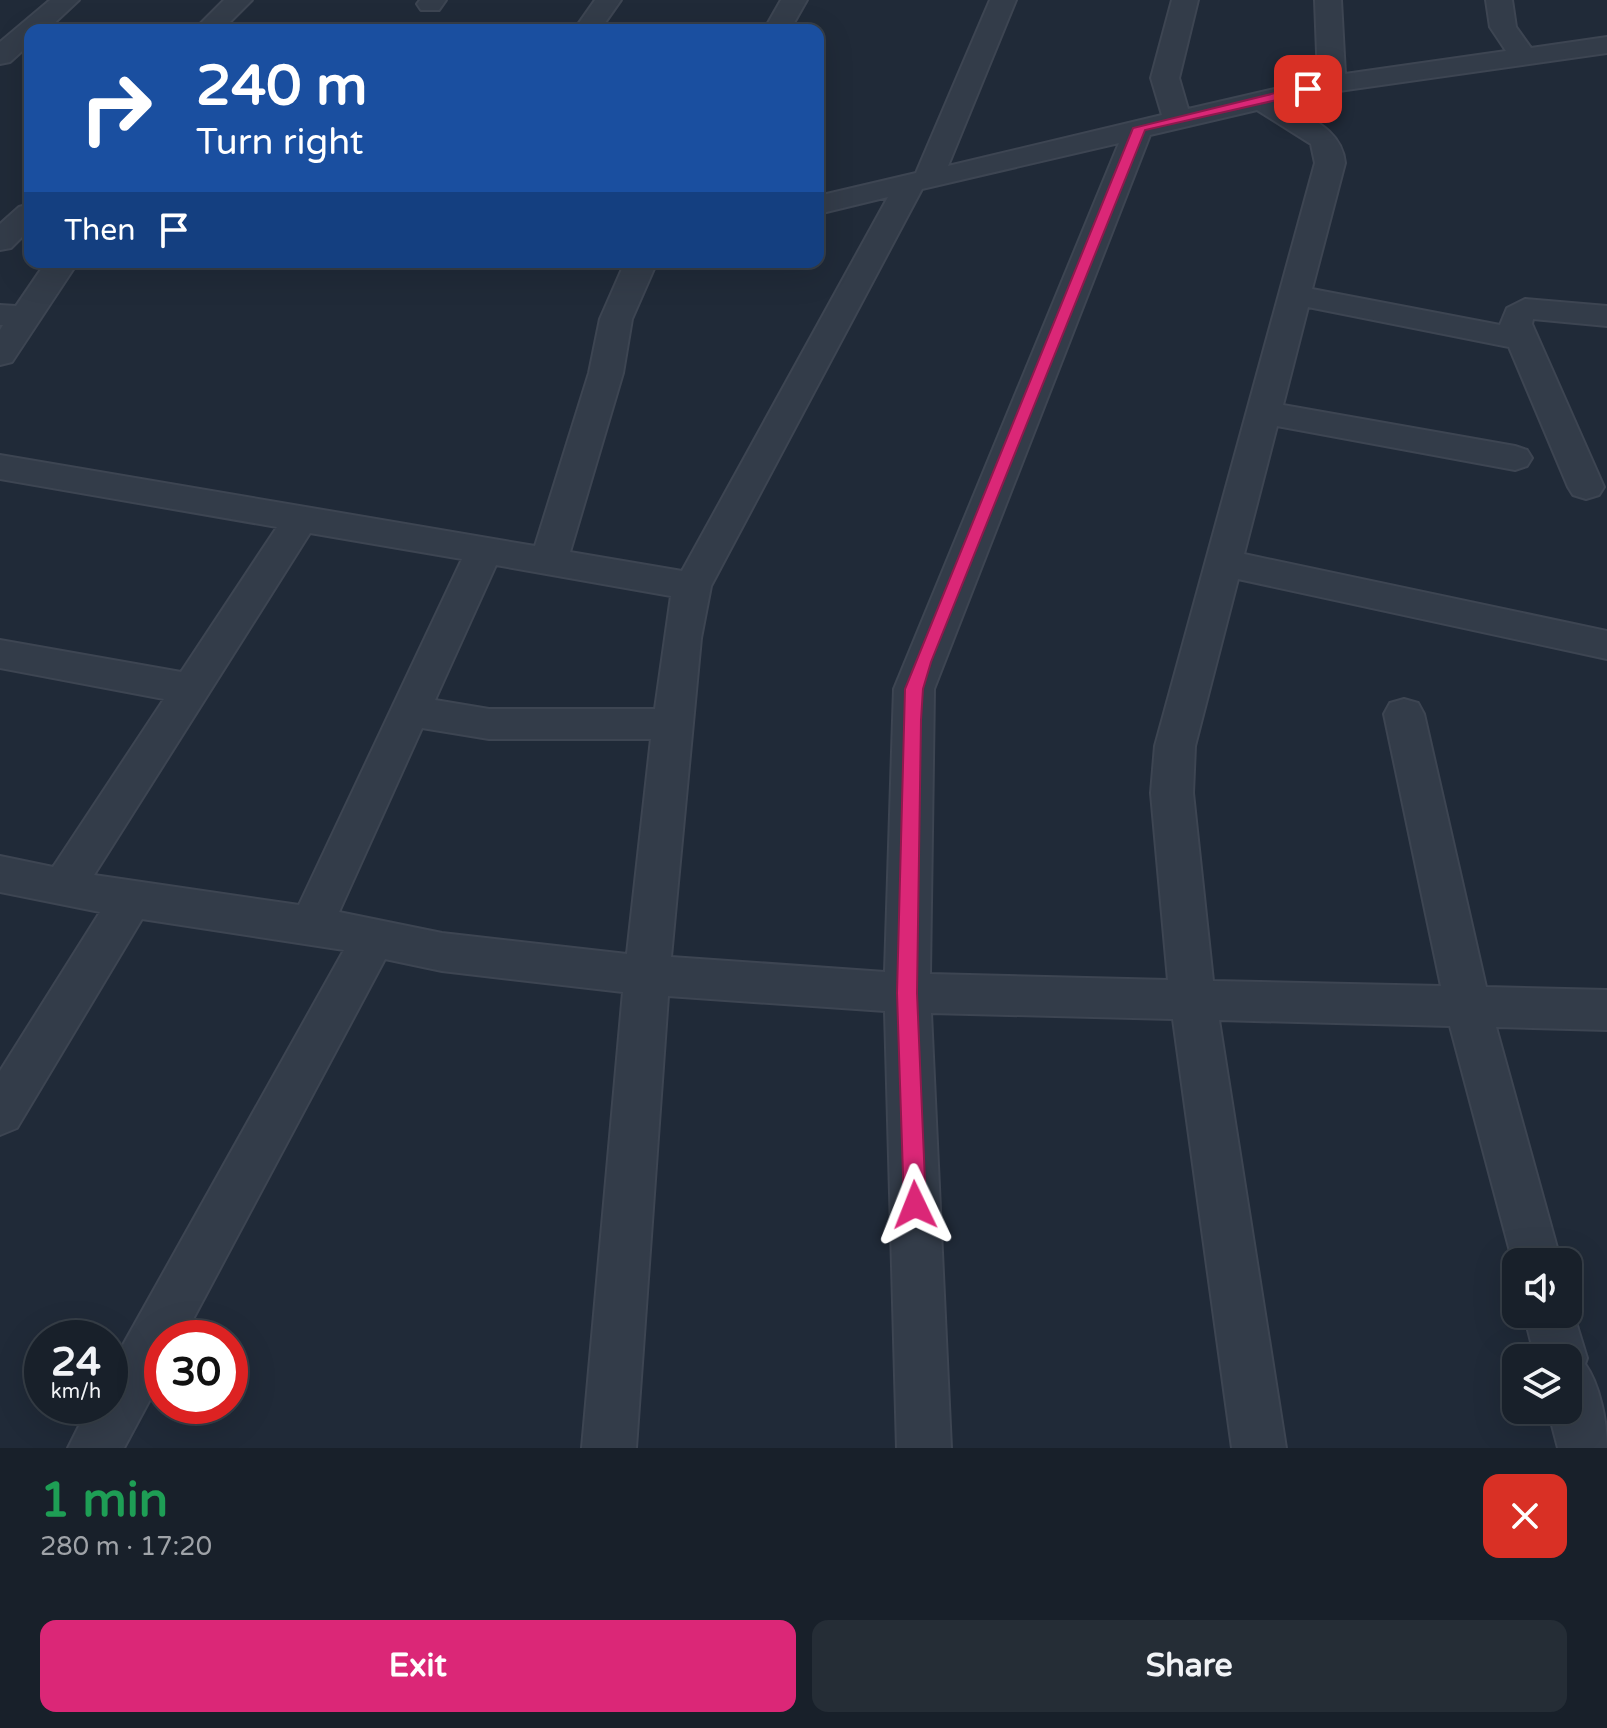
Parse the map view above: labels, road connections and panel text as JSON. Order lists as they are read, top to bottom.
{
  "page": {
    "turn": ["240 m", "Turn right"],
    "then": "Then",
    "speed": "24 km/h",
    "limit": "30",
    "heading": ["1 min", "280 m · 17:20"],
    "buttons": ["Exit", "Share"]
  }
}
